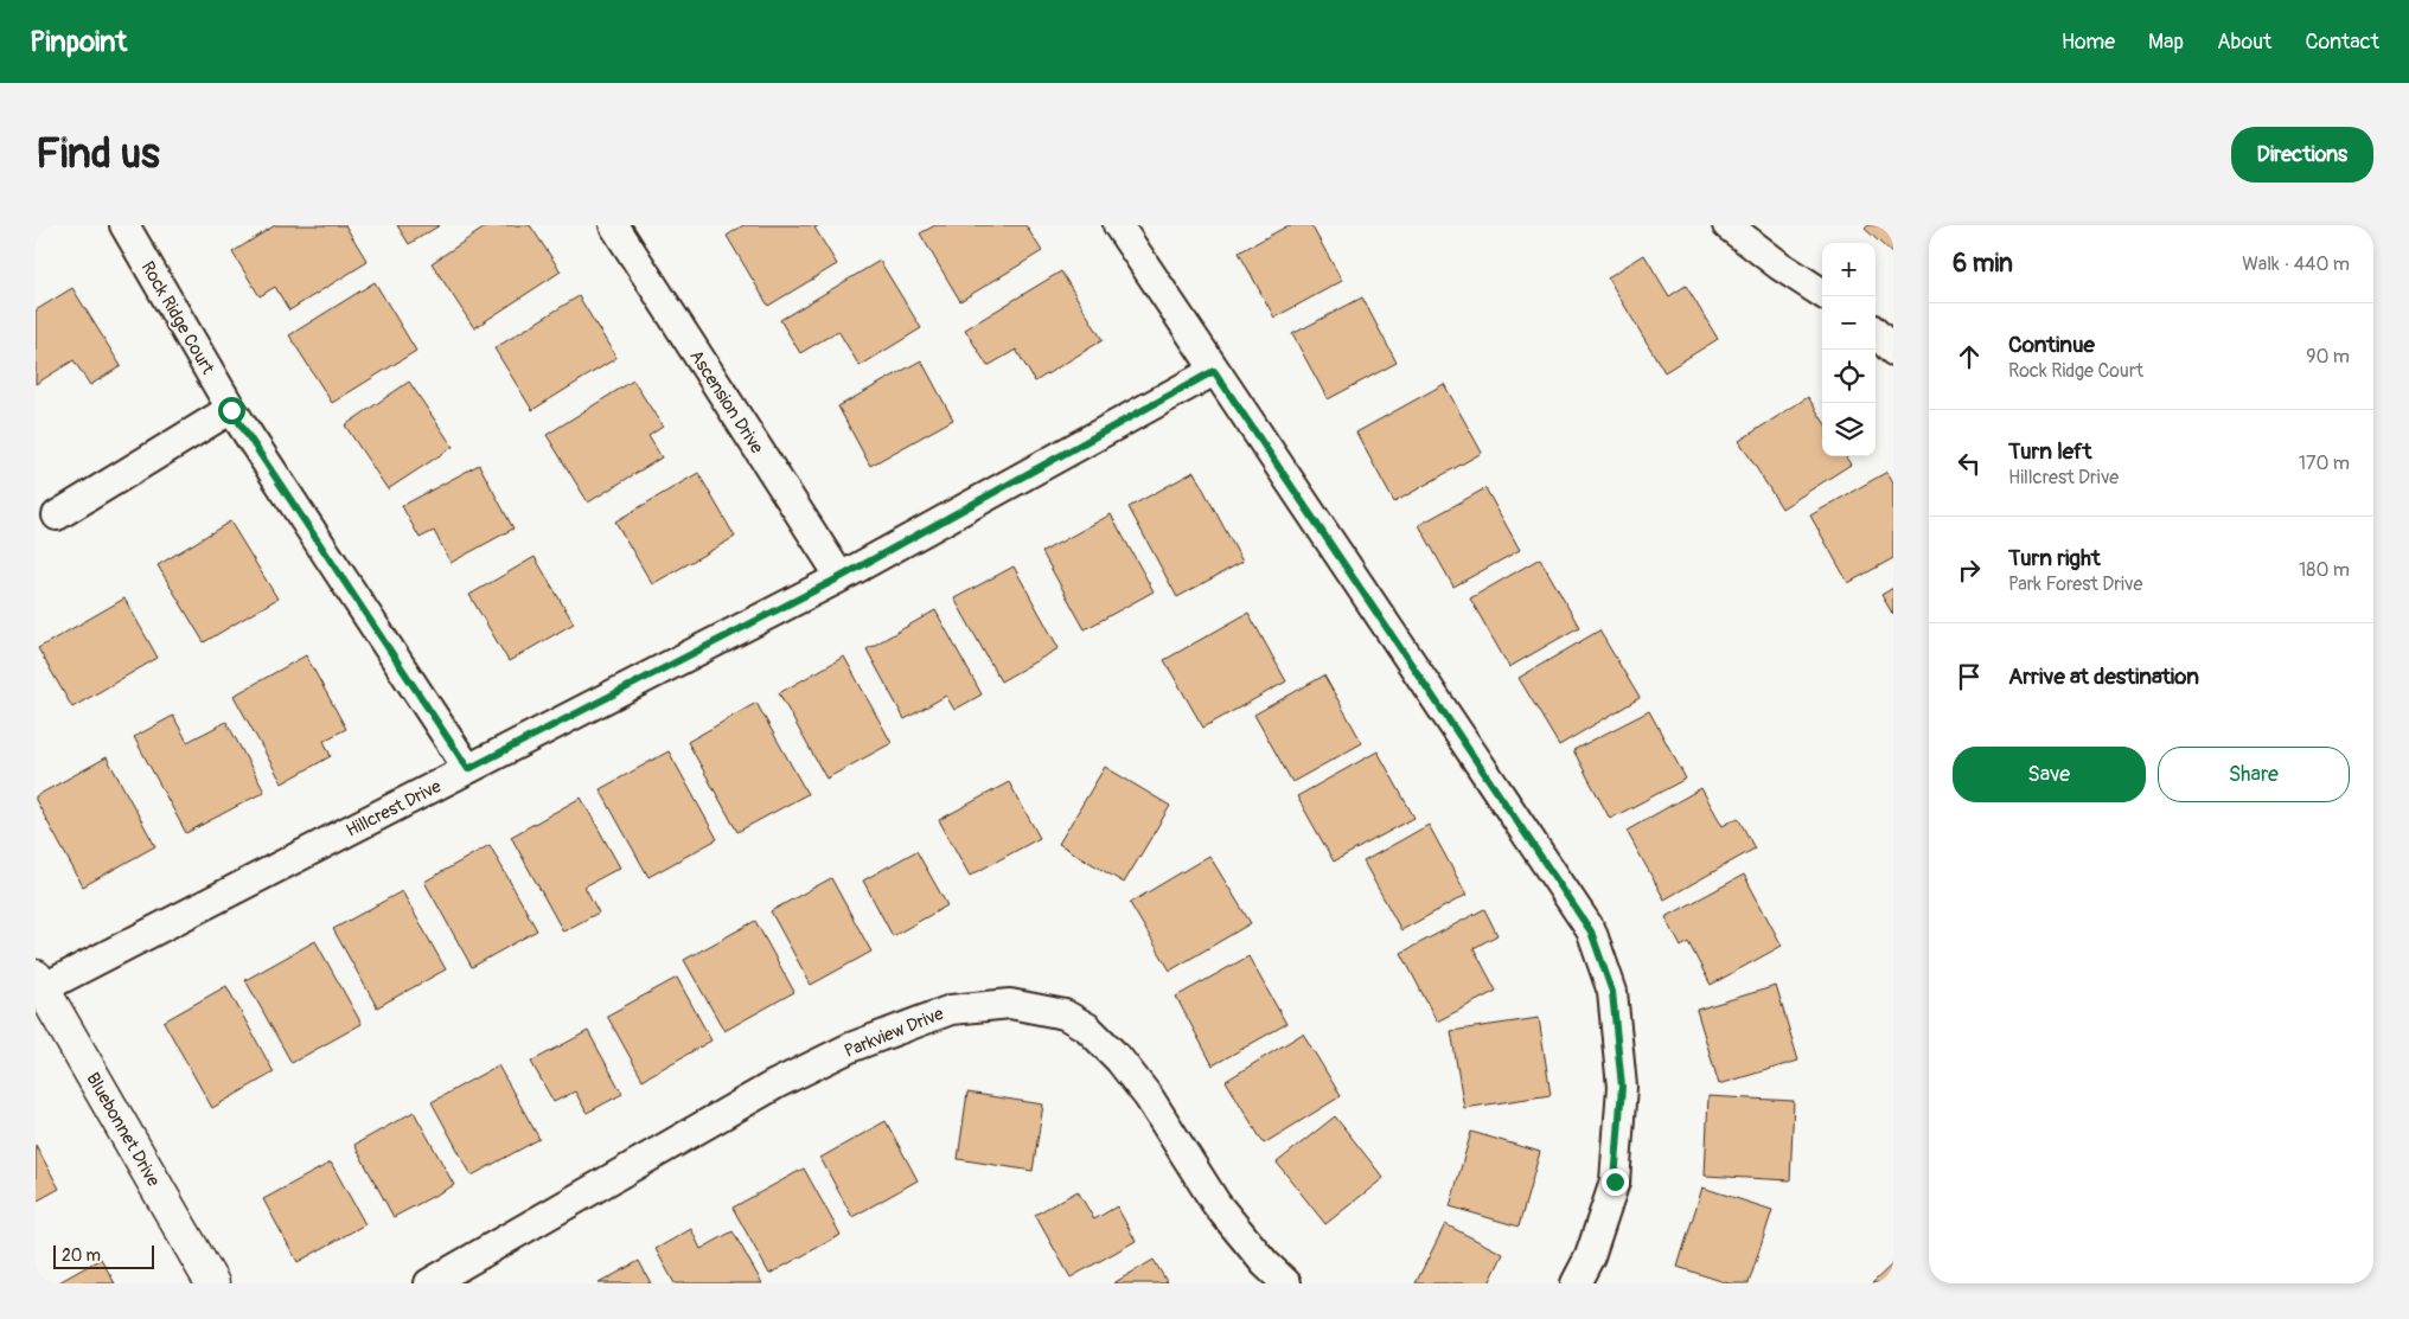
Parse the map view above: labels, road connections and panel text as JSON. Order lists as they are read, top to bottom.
{
  "streets": {
    "street": [
      "Rock Ridge Court",
      "Ascension Drive",
      "Hillcrest Drive",
      "Parkview Drive",
      "Bluebonnet Drive"
    ]
  },
  "crossings": [
    ["Rock Ridge Court", "Hillcrest Drive"],
    ["Ascension Drive", "Hillcrest Drive"],
    ["Hillcrest Drive", "Bluebonnet Drive"]
  ],
  "scale_bar": "20 m",
  "page": {
    "header": "Pinpoint",
    "nav": [
      "Home",
      "Map",
      "About",
      "Contact"
    ],
    "buttons": [
      "Directions",
      ["Save", "Share"]
    ],
    "title": "Find us",
    "heading": ["6 min", "Walk · 440 m"],
    "map_buttons": ["+", "−"],
    "list": [
      ["Continue", "Rock Ridge Court", "90 m"],
      ["Turn left", "Hillcrest Drive", "170 m"],
      ["Turn right", "Park Forest Drive", "180 m"],
      "Arrive at destination"
    ],
    "scale": "20 m"
  }
}
